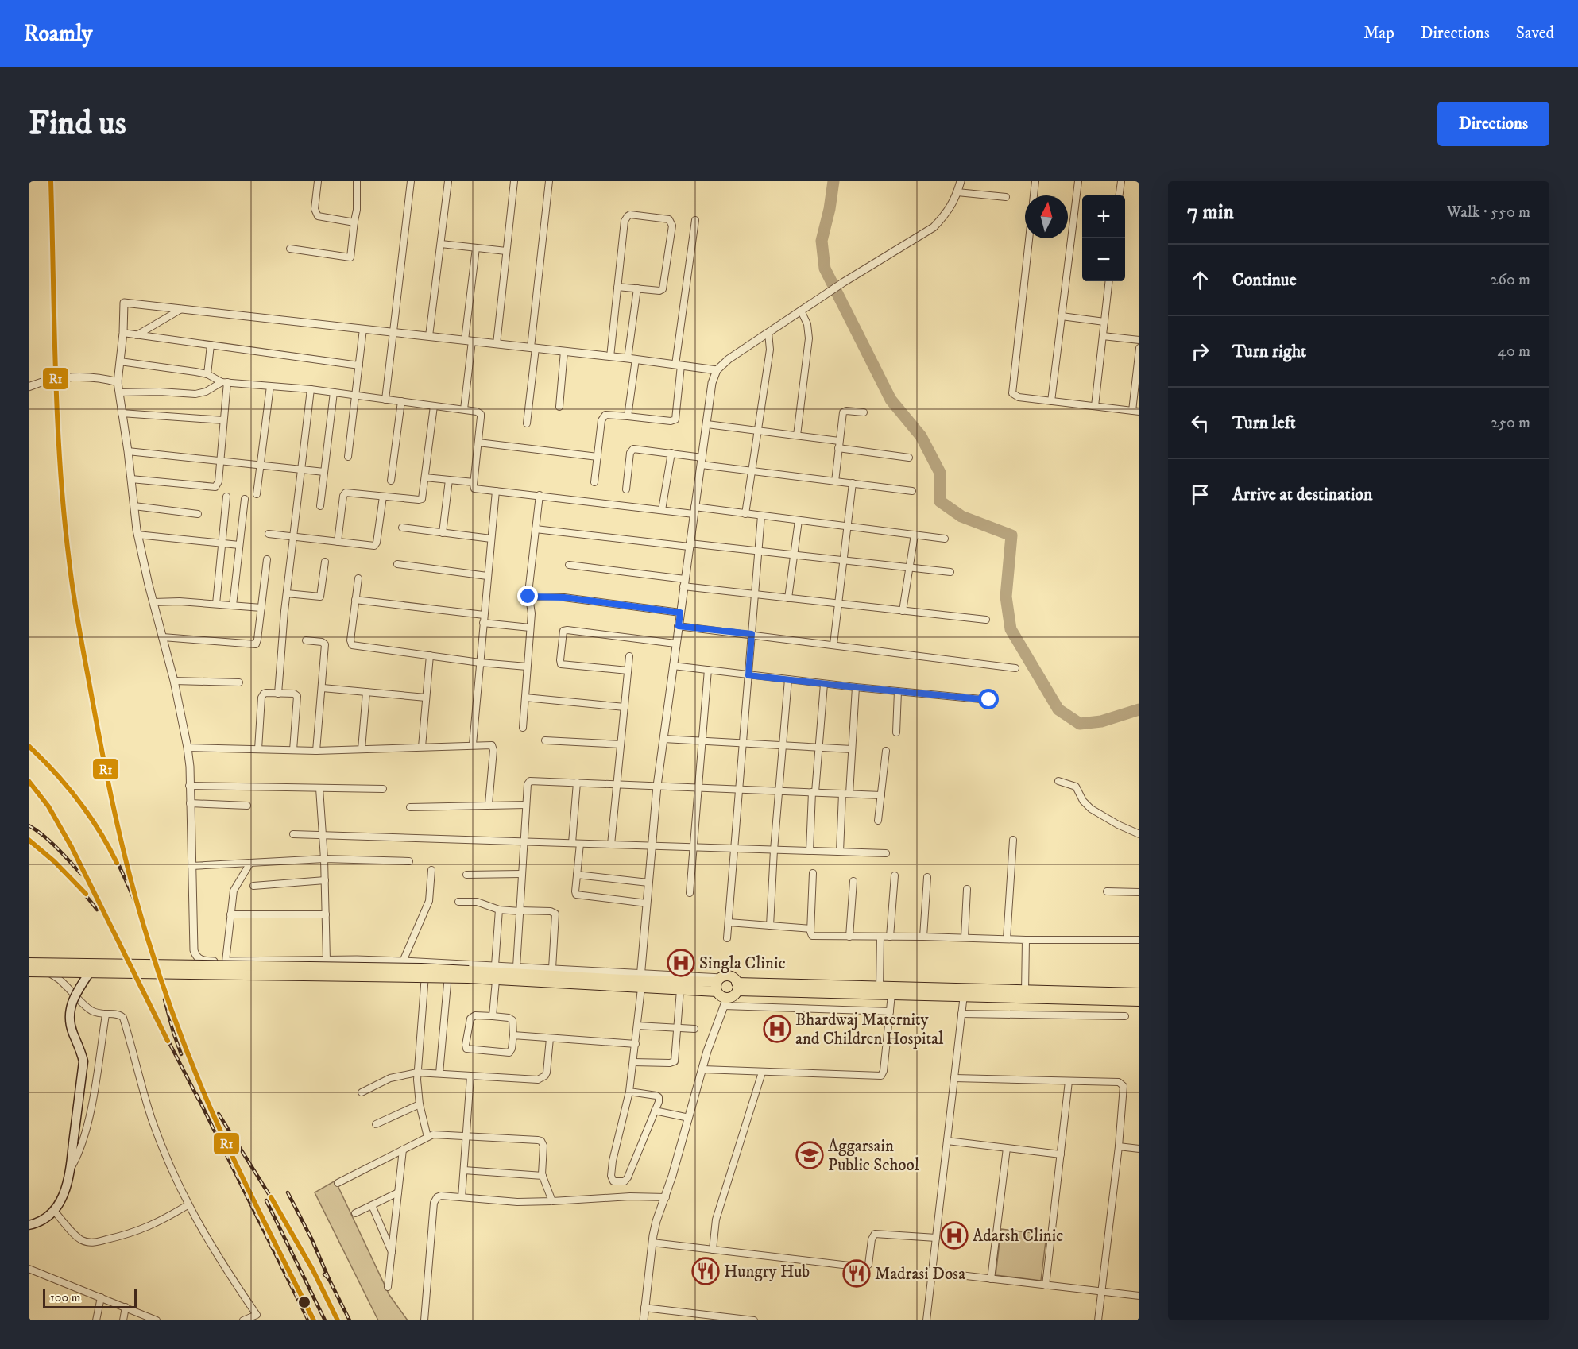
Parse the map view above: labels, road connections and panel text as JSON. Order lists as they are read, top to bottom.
{
  "places": {
    "hospital": ["Singla Clinic", "Bhardwaj Maternity and Children Hospital", "Adarsh Clinic"],
    "school or university": ["Aggarsain Public School"],
    "restaurant": ["Hungry Hub", "Madrasi Dosa"]
  },
  "lines": ["transit line R1"],
  "scale_bar": "100 m",
  "north": "top",
  "page": {
    "header": "Roamly",
    "nav": ["Map", "Directions", "Saved"],
    "buttons": "Directions",
    "title": "Find us",
    "heading": ["7 min", "Walk · 550 m"],
    "map_buttons": ["+", "−"],
    "list": [
      ["Continue", "260 m"],
      ["Turn right", "40 m"],
      ["Turn left", "250 m"],
      "Arrive at destination"
    ],
    "scale": "100 m"
  }
}
